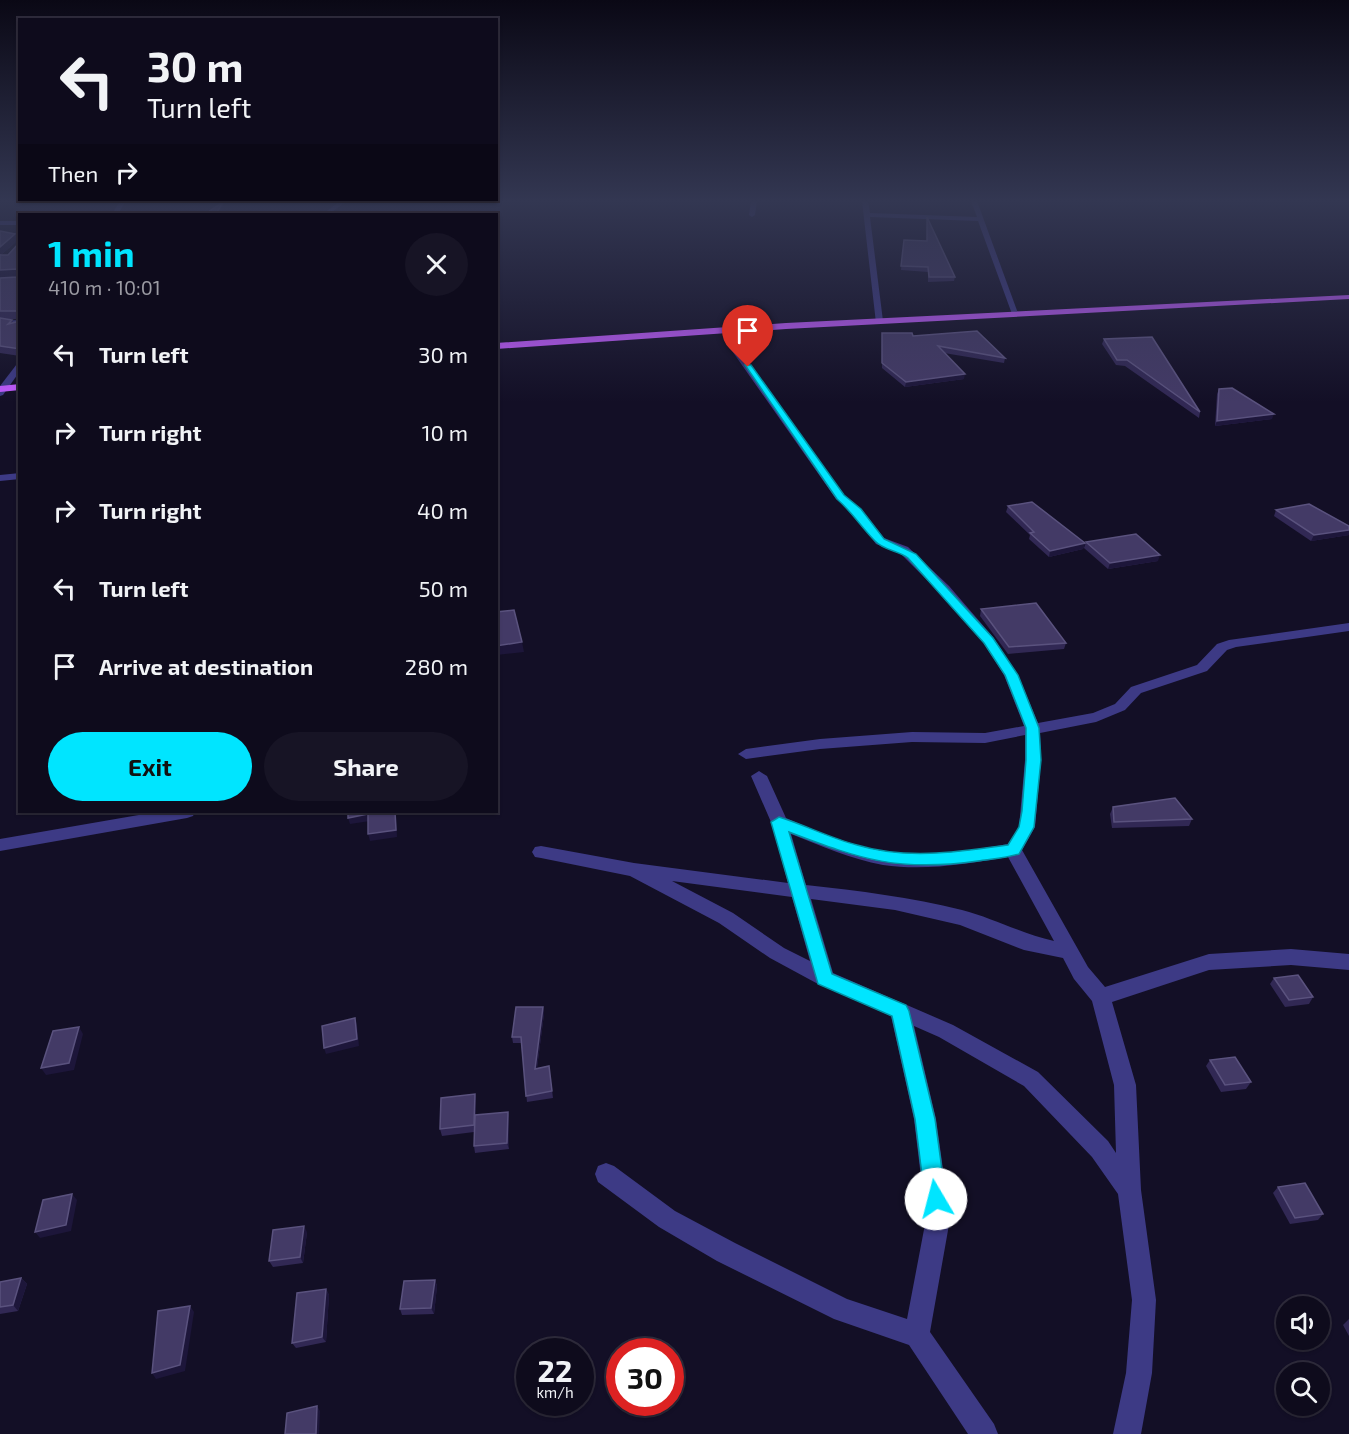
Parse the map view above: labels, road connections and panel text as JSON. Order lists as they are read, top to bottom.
{
  "page": {
    "turn": ["30 m", "Turn left"],
    "then": "Then",
    "heading": ["1 min", "410 m · 10:01"],
    "list": [
      {
        "name": "Turn left",
        "value": "30 m"
      },
      {
        "name": "Turn right",
        "value": "10 m"
      },
      {
        "name": "Turn right",
        "value": "40 m"
      },
      {
        "name": "Turn left",
        "value": "50 m"
      },
      {
        "name": "Arrive at destination",
        "value": "280 m"
      }
    ],
    "buttons": ["Exit", "Share"],
    "speed": "22 km/h",
    "limit": "30"
  }
}
